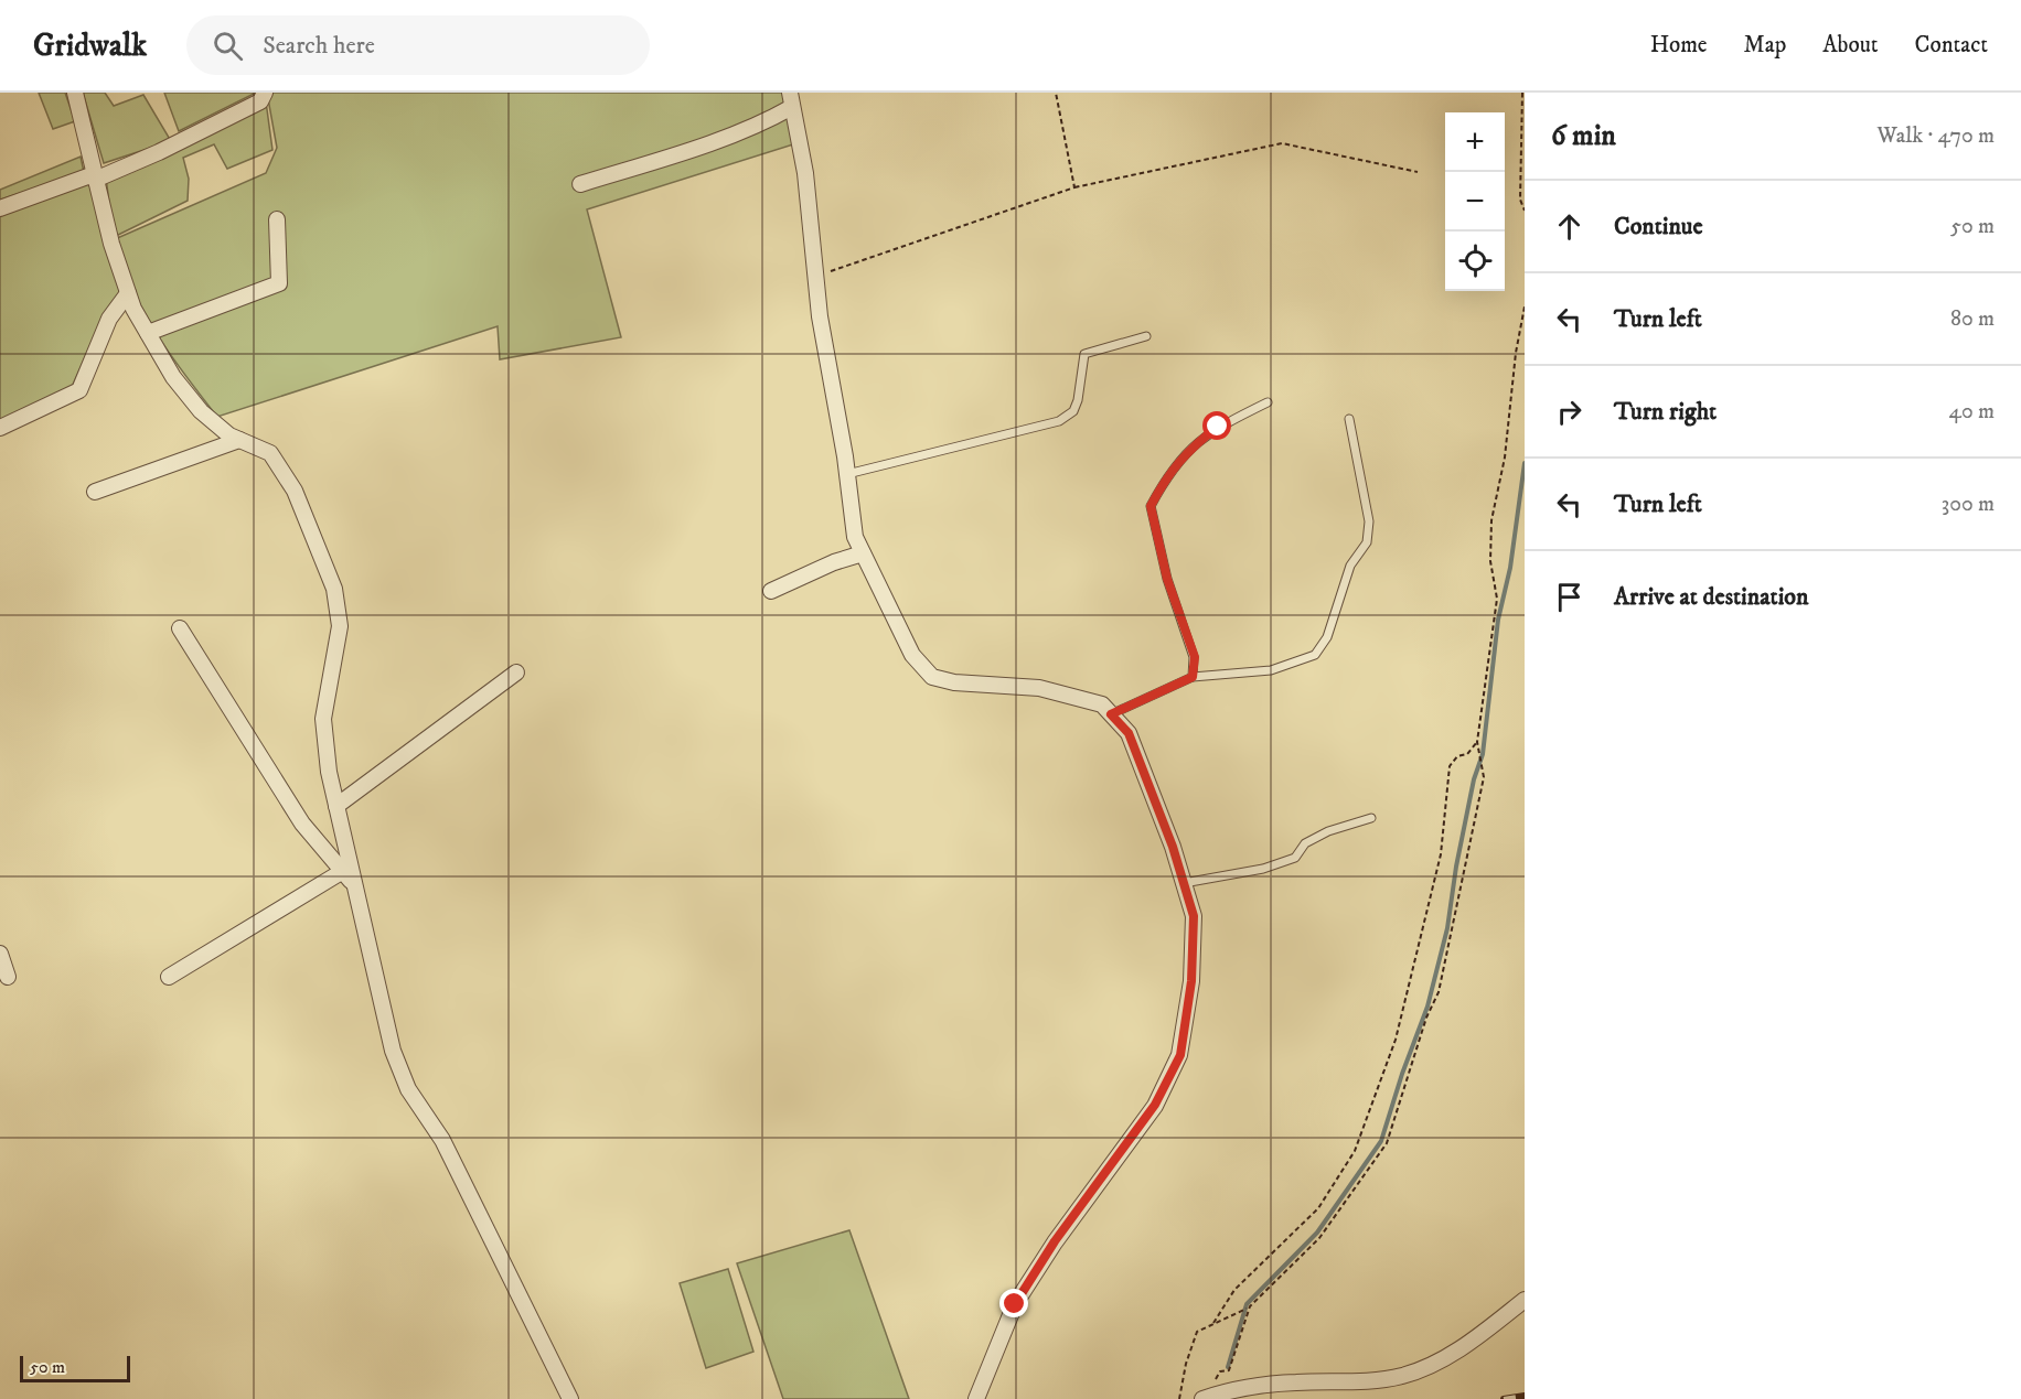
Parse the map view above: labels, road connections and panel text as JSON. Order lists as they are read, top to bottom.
{
  "scale_bar": "50 m",
  "page": {
    "header": "Gridwalk",
    "search": "Search here",
    "nav": [
      "Home",
      "Map",
      "About",
      "Contact"
    ],
    "heading": ["6 min", "Walk · 470 m"],
    "map_buttons": ["+", "−"],
    "list": [
      ["Continue", "50 m"],
      ["Turn left", "80 m"],
      ["Turn right", "40 m"],
      ["Turn left", "300 m"],
      "Arrive at destination"
    ],
    "scale": "50 m"
  }
}
